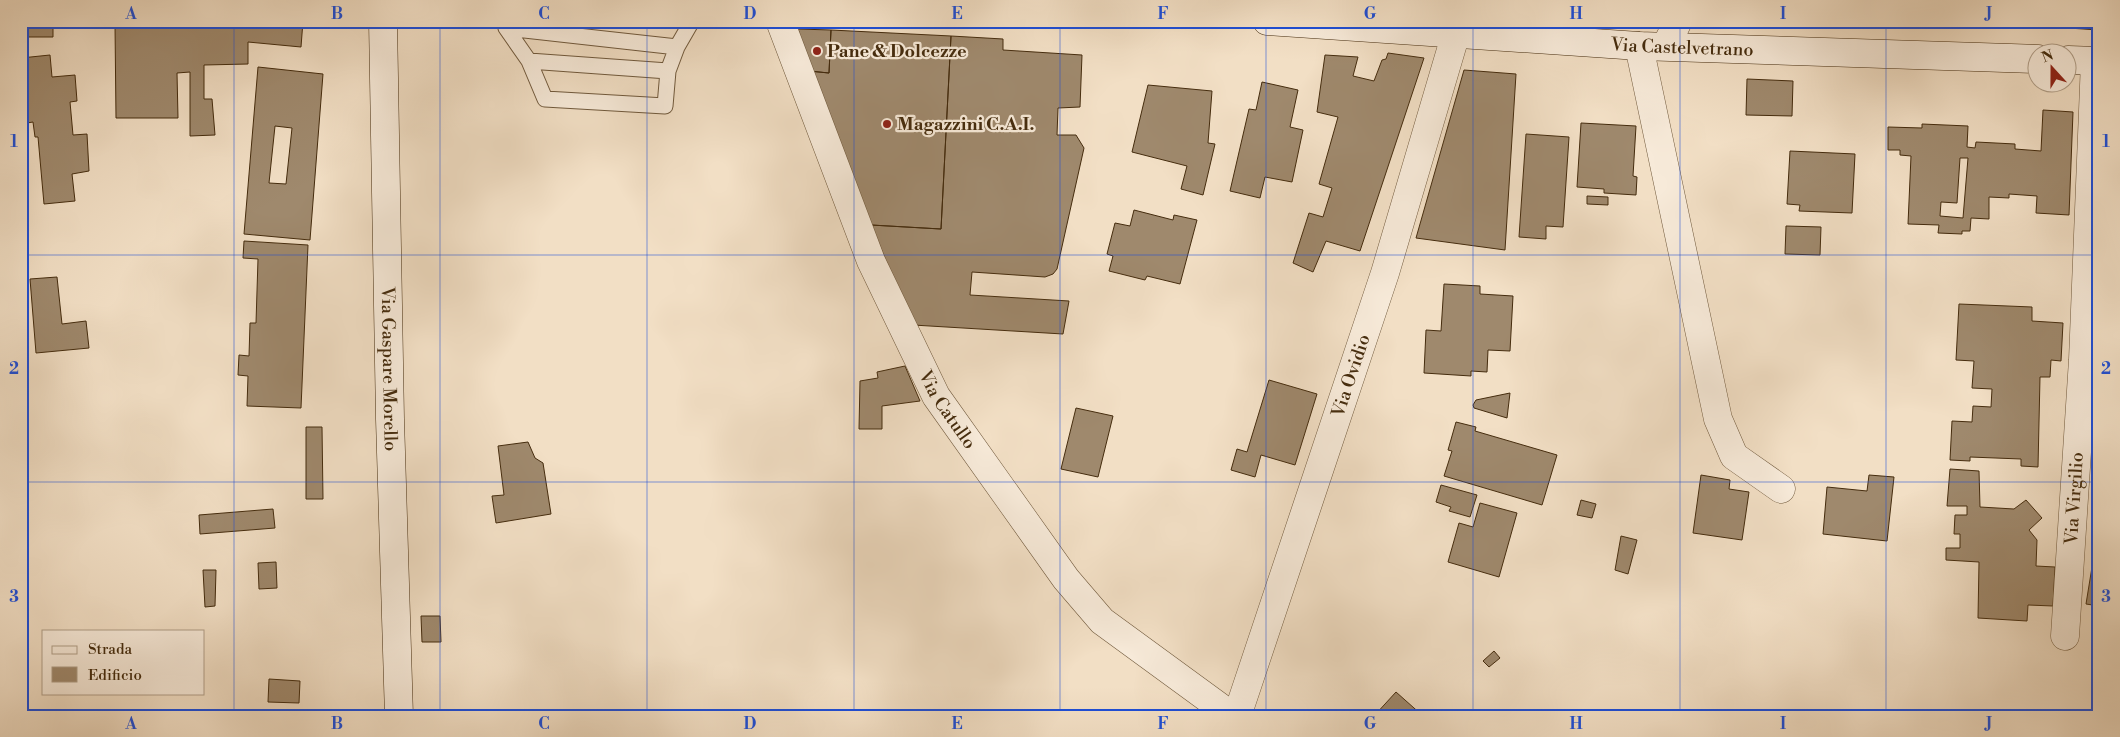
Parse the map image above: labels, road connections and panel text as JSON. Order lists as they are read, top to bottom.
{
  "streets": {
    "street": [
      "Via Castelvetrano",
      "Via Gaspare Morello",
      "Via Ovidio",
      "Via Catullo",
      "Via Virgilio"
    ]
  },
  "crossings": [
    ["Via Castelvetrano", "Via Ovidio"]
  ],
  "places": ["Pane & Dolcezze", "Magazzini C.A.I."],
  "legend": ["Strada", "Edificio"],
  "north": "top",
  "grid": {
    "columns": [
      "A",
      "B",
      "C",
      "D",
      "E",
      "F",
      "G",
      "H",
      "I",
      "J"
    ],
    "rows": ["1", "2", "3"]
  }
}
